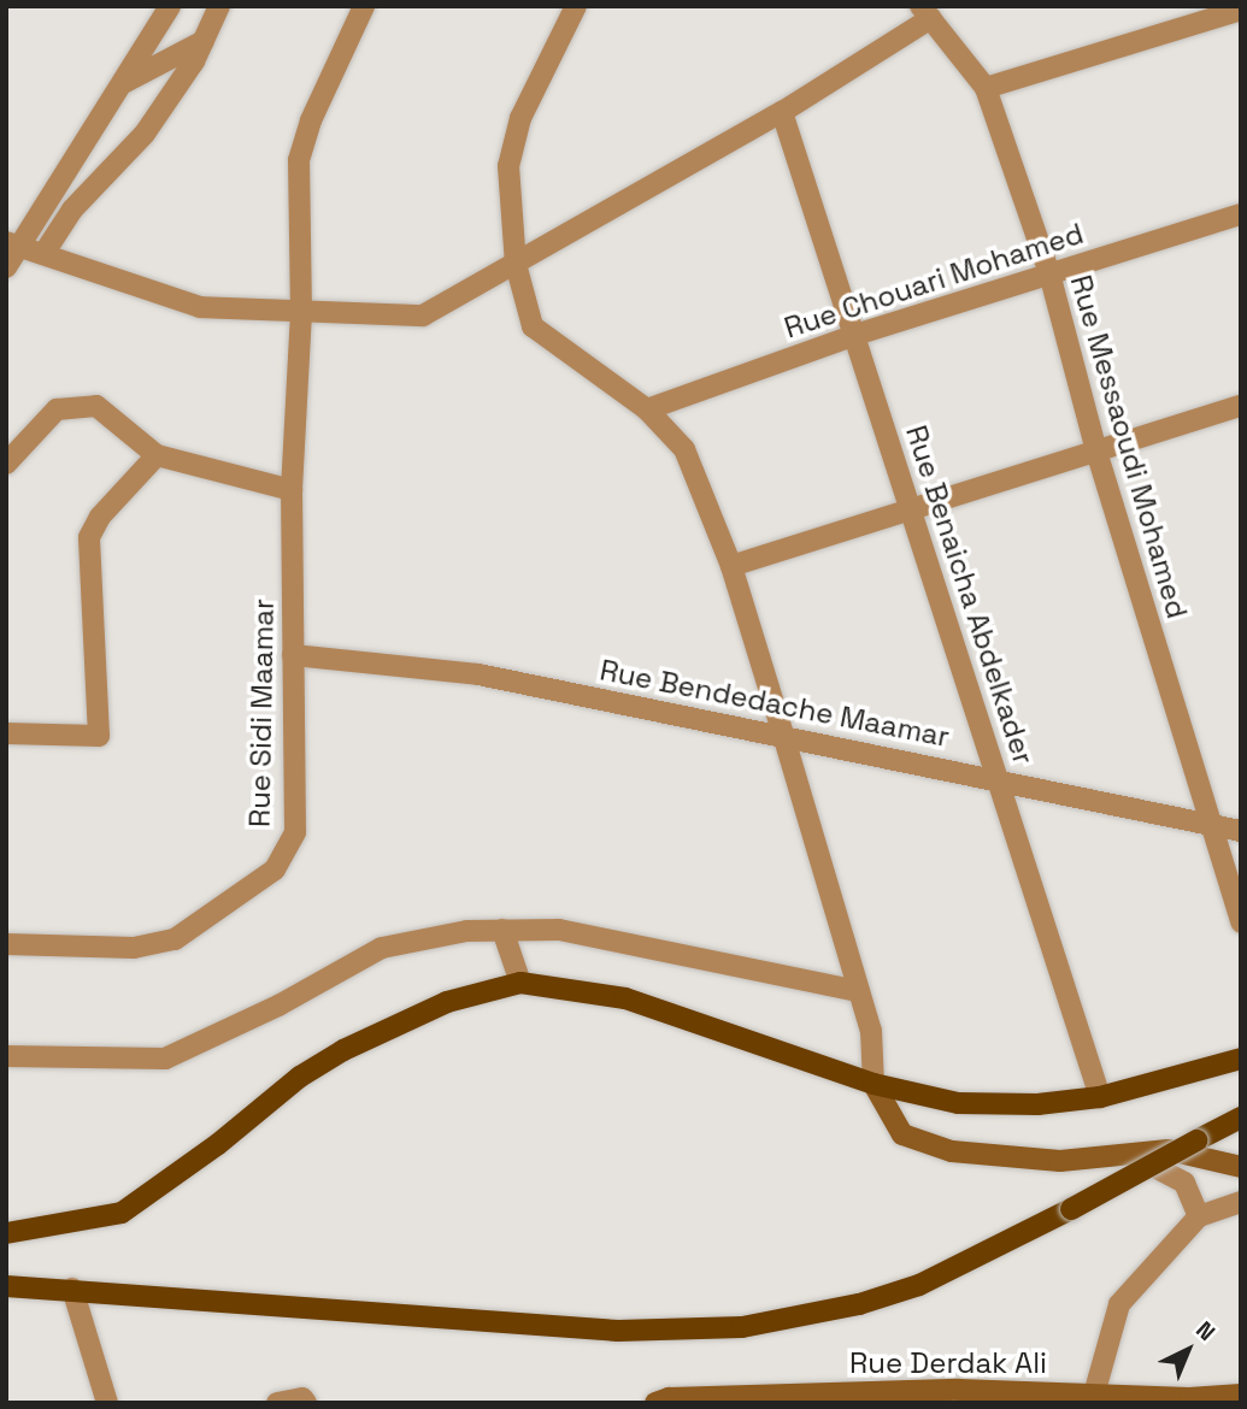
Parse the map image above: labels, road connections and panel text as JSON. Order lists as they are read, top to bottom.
{
  "streets": {
    "street": [
      "Rue Chouari Mohamed",
      "Rue Messaoudi Mohamed",
      "Rue Benaicha Abdelkader",
      "Rue Bendedache Maamar",
      "Rue Sidi Maamar",
      "Rue Derdak Ali"
    ]
  },
  "crossings": [
    ["Rue Chouari Mohamed", "Rue Messaoudi Mohamed"],
    ["Rue Chouari Mohamed", "Rue Benaicha Abdelkader"],
    ["Rue Messaoudi Mohamed", "Rue Bendedache Maamar"],
    ["Rue Benaicha Abdelkader", "Rue Bendedache Maamar"],
    ["Rue Bendedache Maamar", "Rue Sidi Maamar"]
  ],
  "north": "top right"
}
